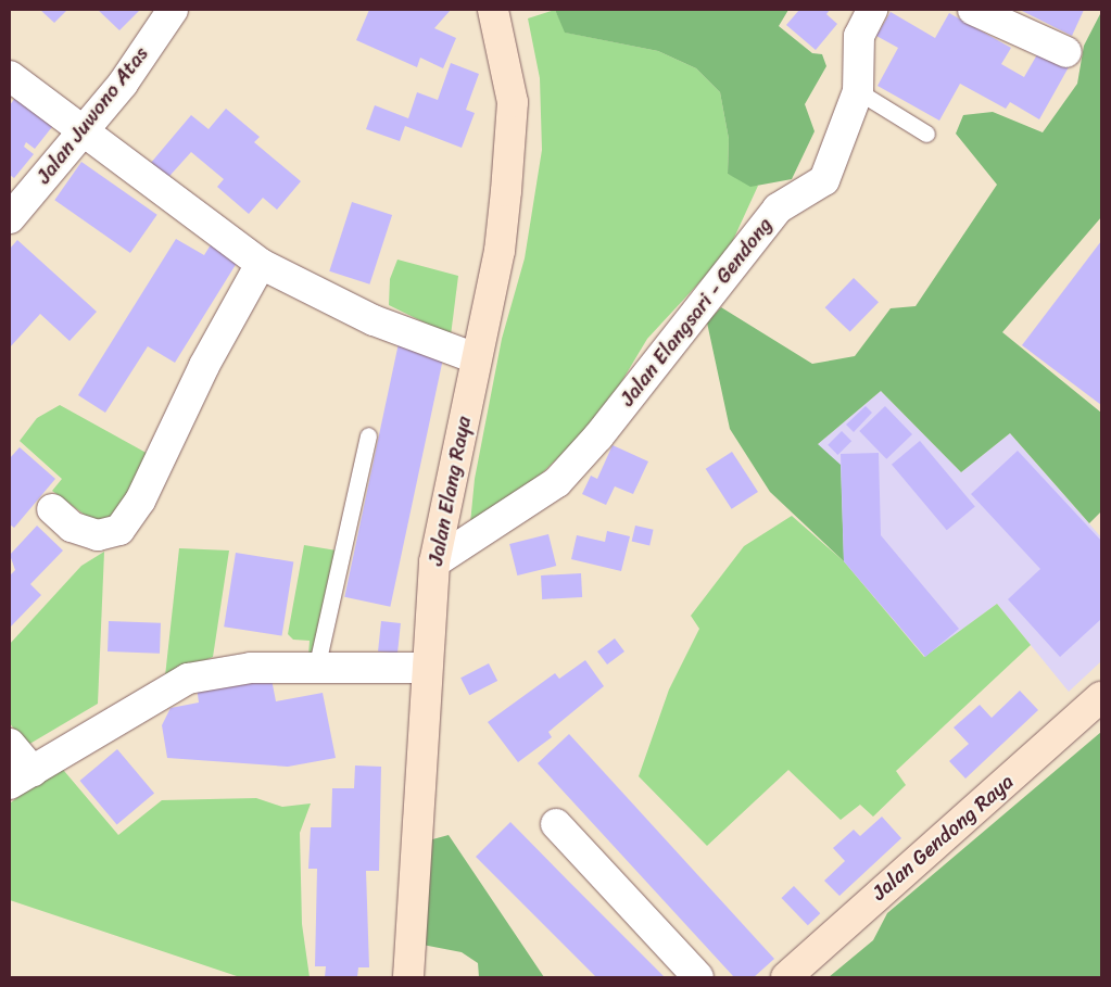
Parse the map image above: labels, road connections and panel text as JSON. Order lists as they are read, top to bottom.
{
  "streets": {
    "main road": ["Jalan Elang Raya", "Jalan Gendong Raya"],
    "street": ["Jalan Juwono Atas", "Jalan Elangsari - Gendong"]
  },
  "crossings": [
    ["Jalan Elangsari - Gendong", "Jalan Elang Raya"]
  ]
}
